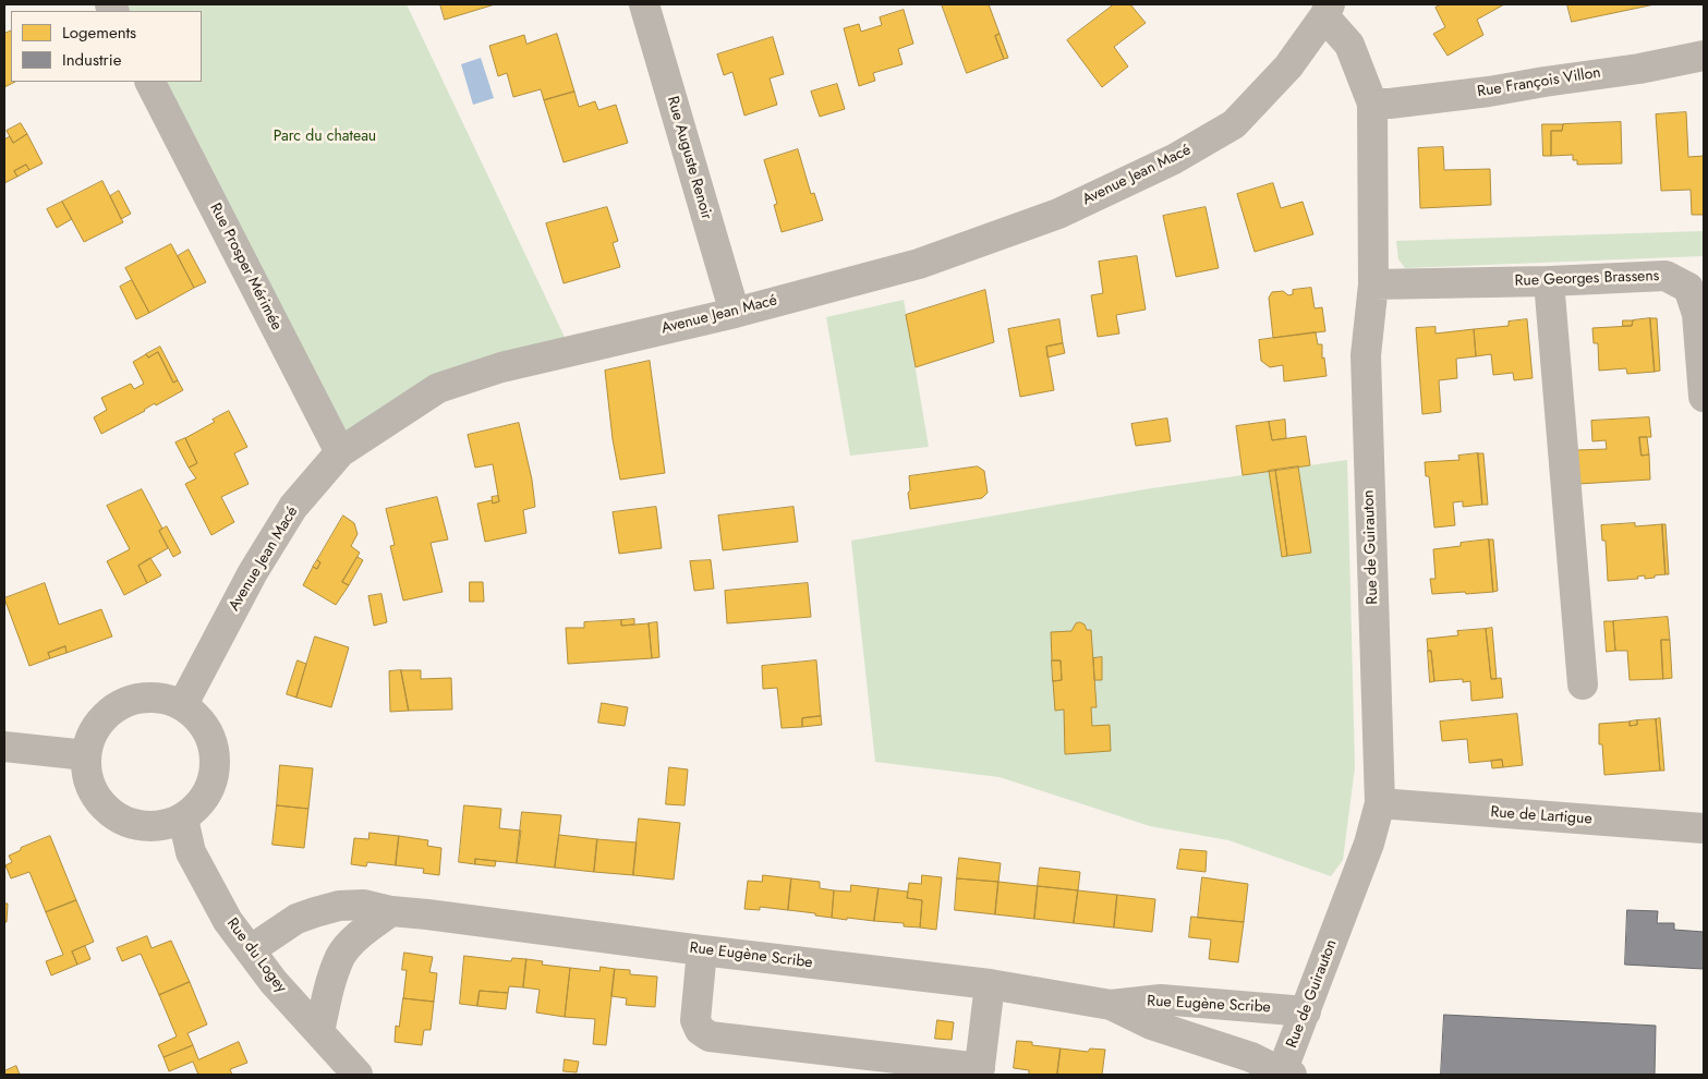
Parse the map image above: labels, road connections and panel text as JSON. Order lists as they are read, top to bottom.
{
  "streets": {
    "street": [
      "Rue François Villon",
      "Rue Auguste Renoir",
      "Avenue Jean Macé",
      "Rue Prosper Mérimée",
      "Rue Georges Brassens",
      "Rue de Guirauton",
      "Rue de Lartigue",
      "Rue du Logey",
      "Rue Eugène Scribe"
    ]
  },
  "crossings": [
    ["Rue François Villon", "Rue de Guirauton"],
    ["Rue Auguste Renoir", "Avenue Jean Macé"],
    ["Avenue Jean Macé", "Rue Prosper Mérimée"],
    ["Avenue Jean Macé", "Rue de Guirauton"],
    ["Avenue Jean Macé", "Rue du Logey"],
    ["Rue Georges Brassens", "Rue de Guirauton"],
    ["Rue de Guirauton", "Rue de Lartigue"],
    ["Rue de Guirauton", "Rue Eugène Scribe"],
    ["Rue du Logey", "Rue Eugène Scribe"]
  ],
  "parks": ["Parc du chateau"],
  "legend": ["Logements", "Industrie"]
}
